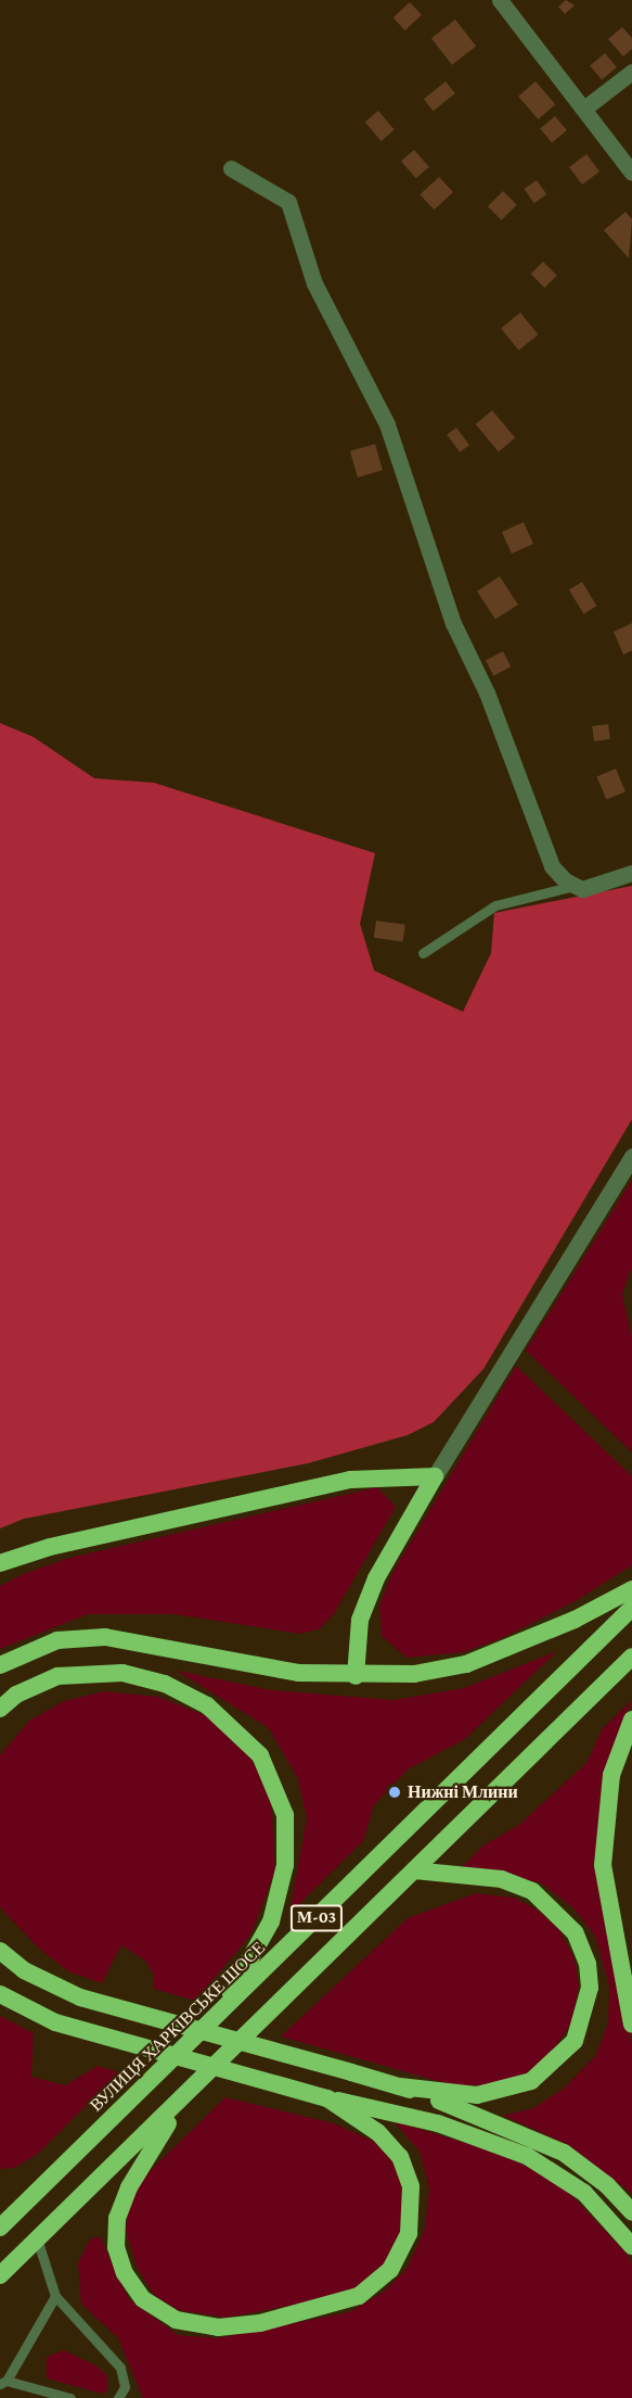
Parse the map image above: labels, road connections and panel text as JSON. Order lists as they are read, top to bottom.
{
  "streets": {
    "highway": ["М-03", "ВУЛИЦЯ ХАРКІВСЬКЕ ШОСЕ"]
  },
  "places": ["Нижні Млини"]
}
